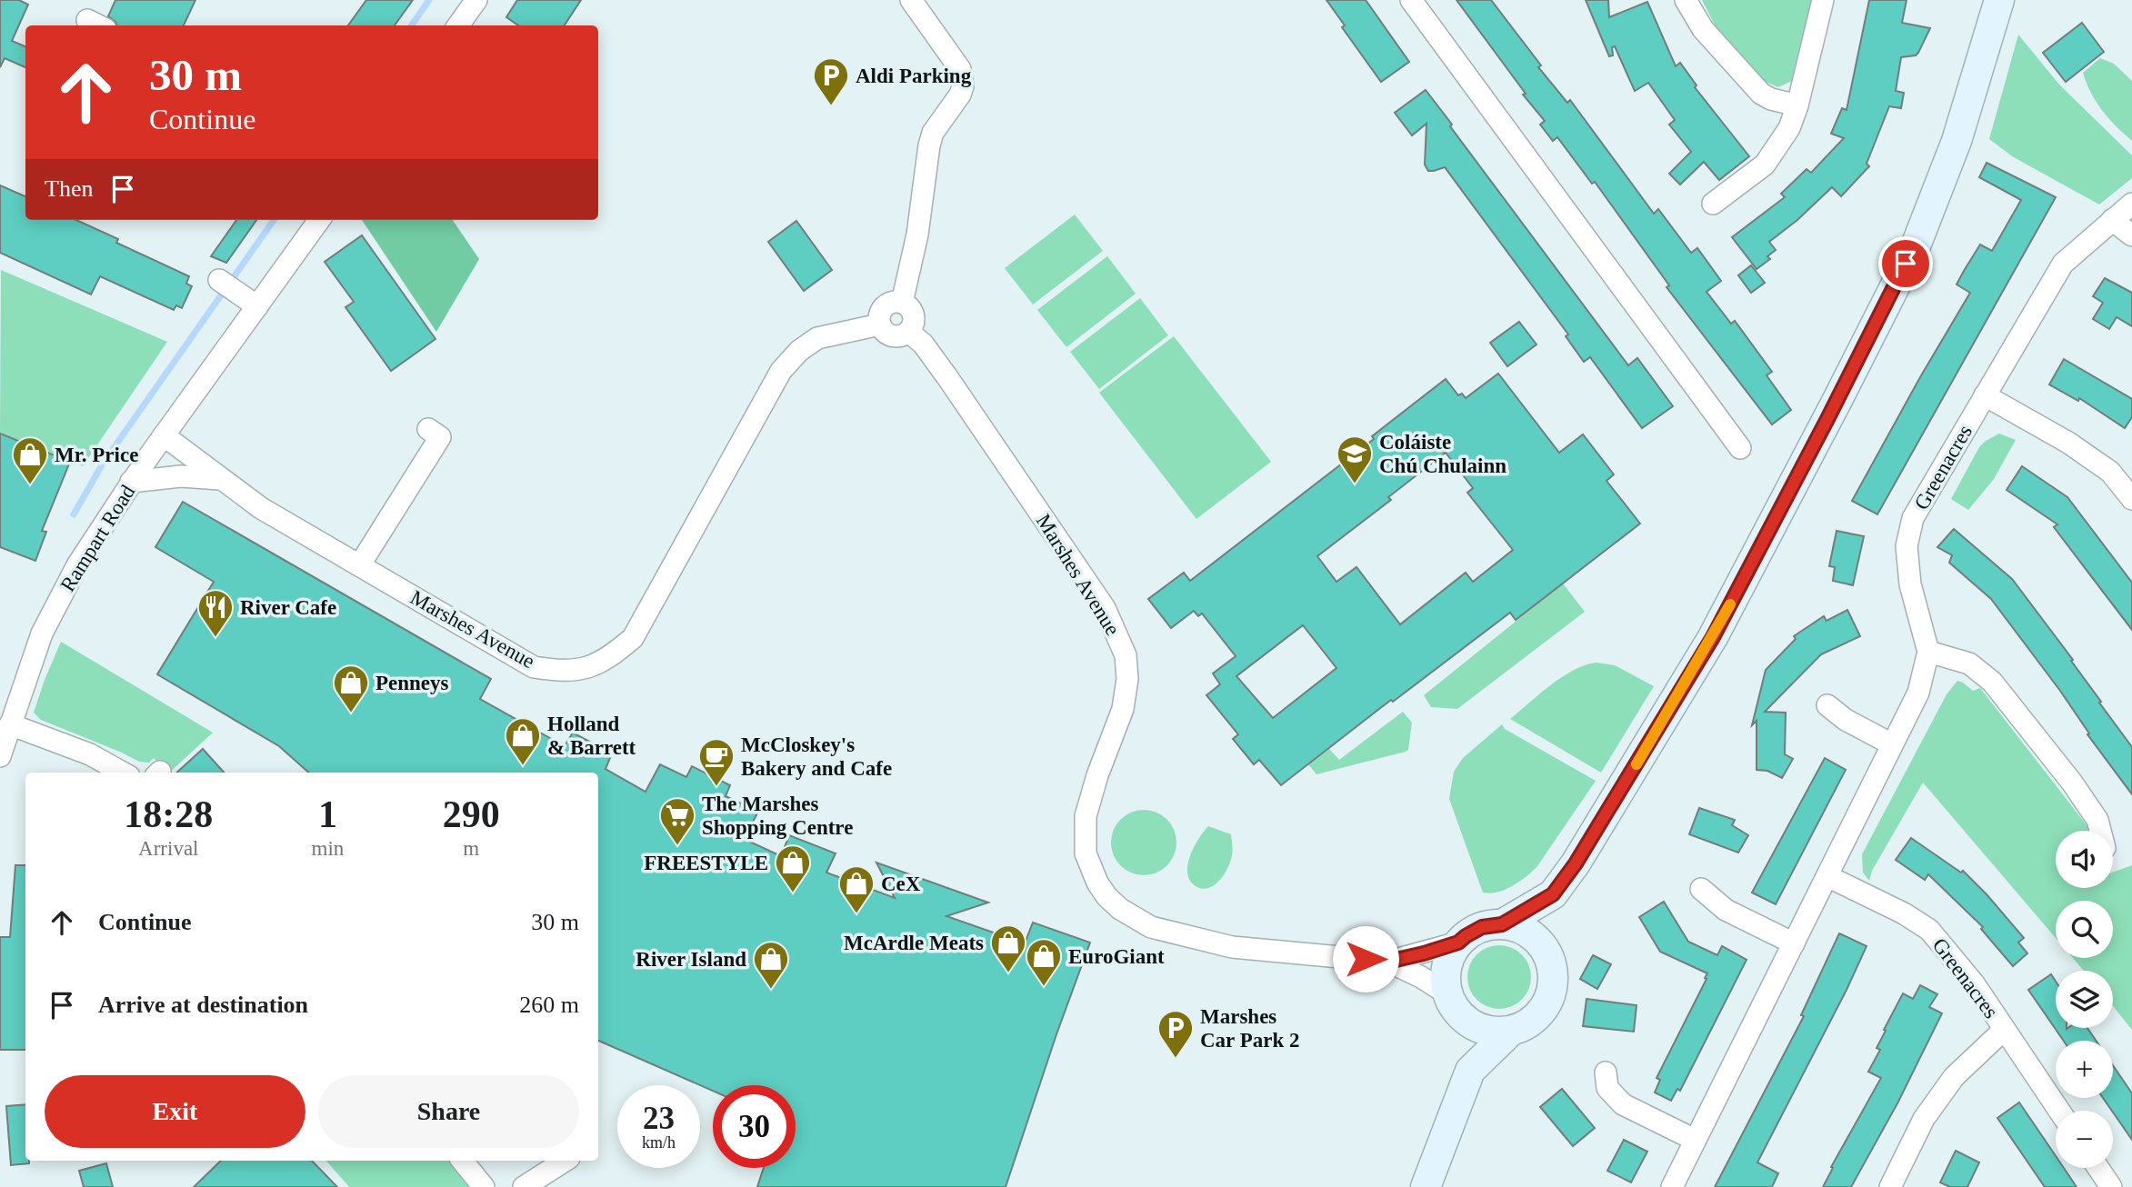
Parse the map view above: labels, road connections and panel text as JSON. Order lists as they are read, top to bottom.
{
  "streets": {
    "street": ["Greenacres", "Rampart Road", "Marshes Avenue"]
  },
  "crossings": [
    ["Rampart Road", "Marshes Avenue"]
  ],
  "places": {
    "parking": ["Aldi Parking", "Marshes Car Park 2"],
    "school or university": ["Coláiste Chú Chulainn"],
    "shop": [
      "Mr. Price",
      "Penneys",
      "Holland & Barrett",
      "FREESTYLE",
      "CeX",
      "McArdle Meats",
      "EuroGiant",
      "River Island"
    ],
    "restaurant": ["River Cafe"],
    "cafe": ["McCloskey's Bakery and Cafe"],
    "supermarket": ["The Marshes Shopping Centre"]
  },
  "page": {
    "turn": ["30 m", "Continue"],
    "then": "Then",
    "eta": [
      "18:28",
      "Arrival",
      "1",
      "min",
      "290",
      "m"
    ],
    "map_buttons": ["+", "−"],
    "list": [
      {
        "name": "Continue",
        "value": "30 m"
      },
      {
        "name": "Arrive at destination",
        "value": "260 m"
      }
    ],
    "buttons": ["Exit", "Share"],
    "speed": "23 km/h",
    "limit": "30"
  }
}
